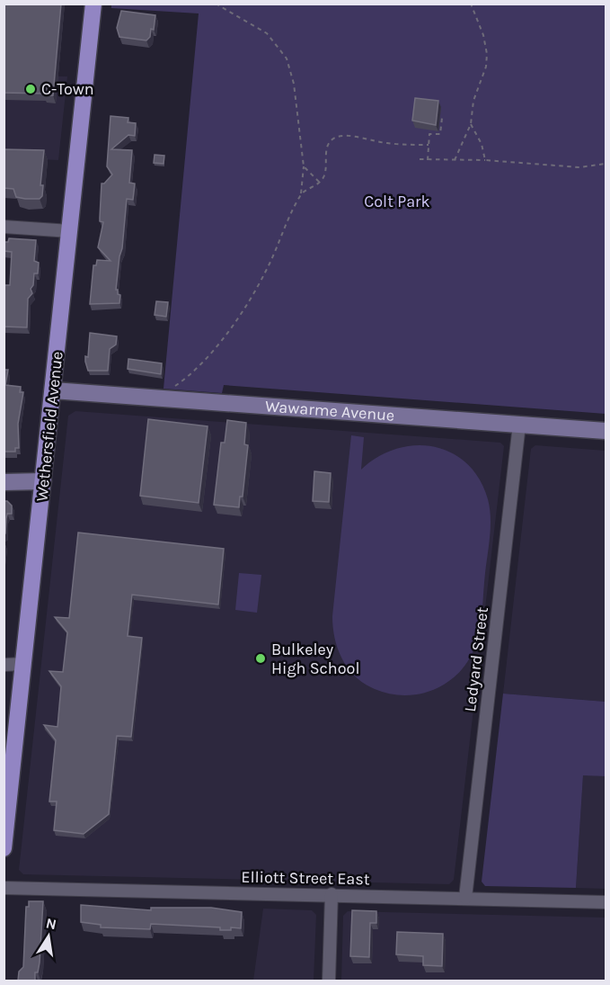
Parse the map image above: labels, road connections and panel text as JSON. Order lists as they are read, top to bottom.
{
  "streets": {
    "main road": ["Wethersfield Avenue"],
    "street": ["Wawarme Avenue", "Ledyard Street", "Elliott Street East"]
  },
  "crossings": [
    ["Wawarme Avenue", "Wethersfield Avenue"],
    ["Wawarme Avenue", "Ledyard Street"],
    ["Ledyard Street", "Elliott Street East"]
  ],
  "parks": ["Colt Park"],
  "places": ["C-Town", "Bulkeley High School"],
  "north": "top"
}
